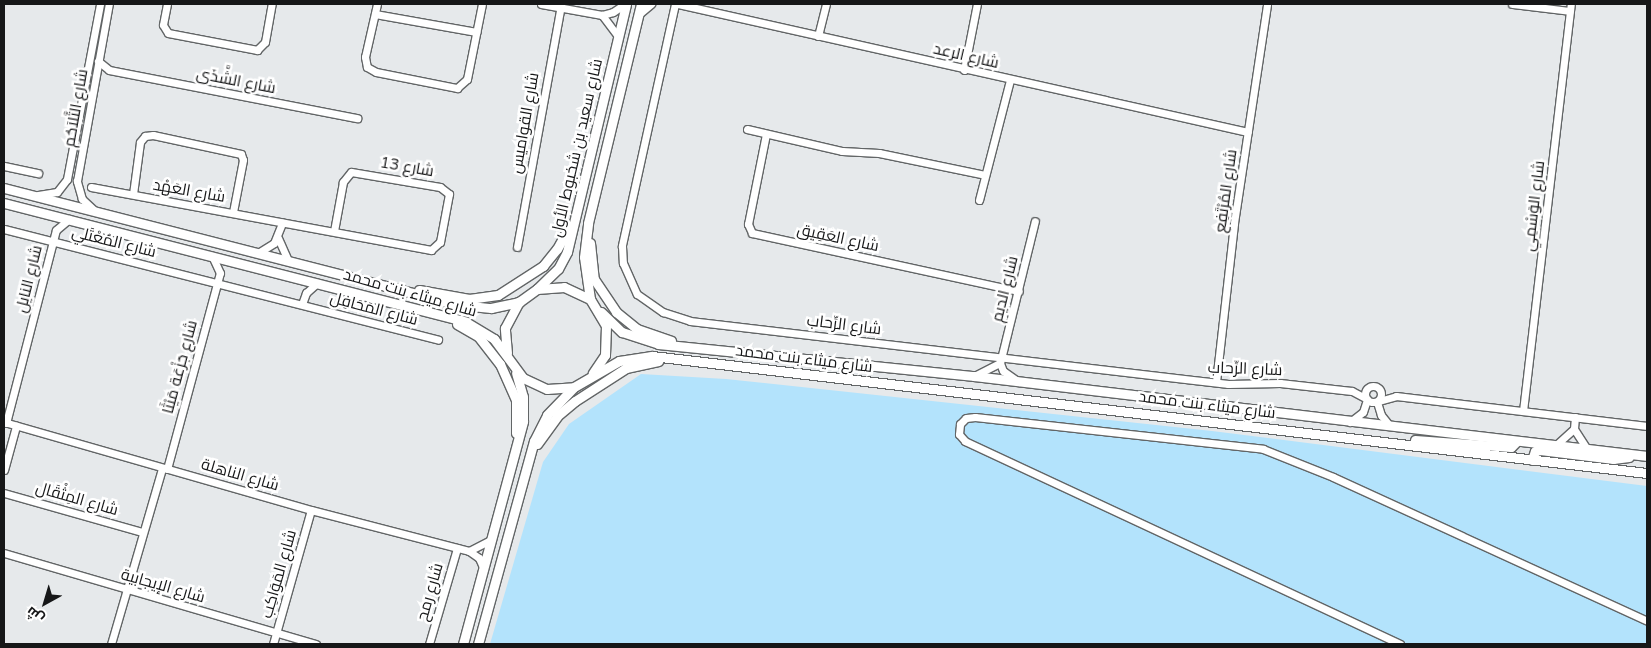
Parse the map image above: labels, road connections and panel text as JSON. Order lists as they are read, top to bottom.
{
  "streets": {
    "main road": ["شارع سعيد بن شخبوط الأول", "شارع ميثاء بنت محمد"],
    "street": [
      "شارع الرعد",
      "شارع الشَّذَى",
      "شارع التَّلاَحُم",
      "شارع القواميس",
      "شارع 13",
      "شارع العَهْد",
      "شارع المُرْتَفِع",
      "شارع الوَسْمِي",
      "شارع العَقِيق",
      "شارع المُعْتَلي",
      "شارع النايل",
      "شارع الديم",
      "شارع المَحَافِل",
      "شارع الرِّحاب",
      "شارع جَزْعَة مَيْثَا",
      "شارع الناهلة",
      "شارع المِثْقَال",
      "شارع المَوَاكِب",
      "شارع الإيجابية",
      "شارع رمح"
    ]
  },
  "crossings": [
    ["شارع الرعد", "شارع المُرْتَفِع"],
    ["شارع الرعد", "شارع الرِّحاب"],
    ["شارع الشَّذَى", "شارع التَّلاَحُم"],
    ["شارع التَّلاَحُم", "شارع ميثاء بنت محمد"],
    ["شارع سعيد بن شخبوط الأول", "شارع ميثاء بنت محمد"],
    ["شارع 13", "شارع العَهْد"],
    ["شارع المُرْتَفِع", "شارع الرِّحاب"],
    ["شارع العَقِيق", "شارع الديم"],
    ["شارع المُعْتَلي", "شارع النايل"],
    ["شارع المُعْتَلي", "شارع المَحَافِل"],
    ["شارع المُعْتَلي", "شارع جَزْعَة مَيْثَا"],
    ["شارع النايل", "شارع ميثاء بنت محمد"],
    ["شارع النايل", "شارع الناهلة"],
    ["شارع الديم", "شارع الرِّحاب"],
    ["شارع ميثاء بنت محمد", "شارع المَحَافِل"],
    ["شارع المَحَافِل", "شارع جَزْعَة مَيْثَا"],
    ["شارع جَزْعَة مَيْثَا", "شارع الناهلة"],
    ["شارع جَزْعَة مَيْثَا", "شارع المِثْقَال"],
    ["شارع جَزْعَة مَيْثَا", "شارع الإيجابية"],
    ["شارع الناهلة", "شارع المَوَاكِب"],
    ["شارع الناهلة", "شارع رمح"],
    ["شارع المَوَاكِب", "شارع الإيجابية"]
  ],
  "north": "bottom left"
}
